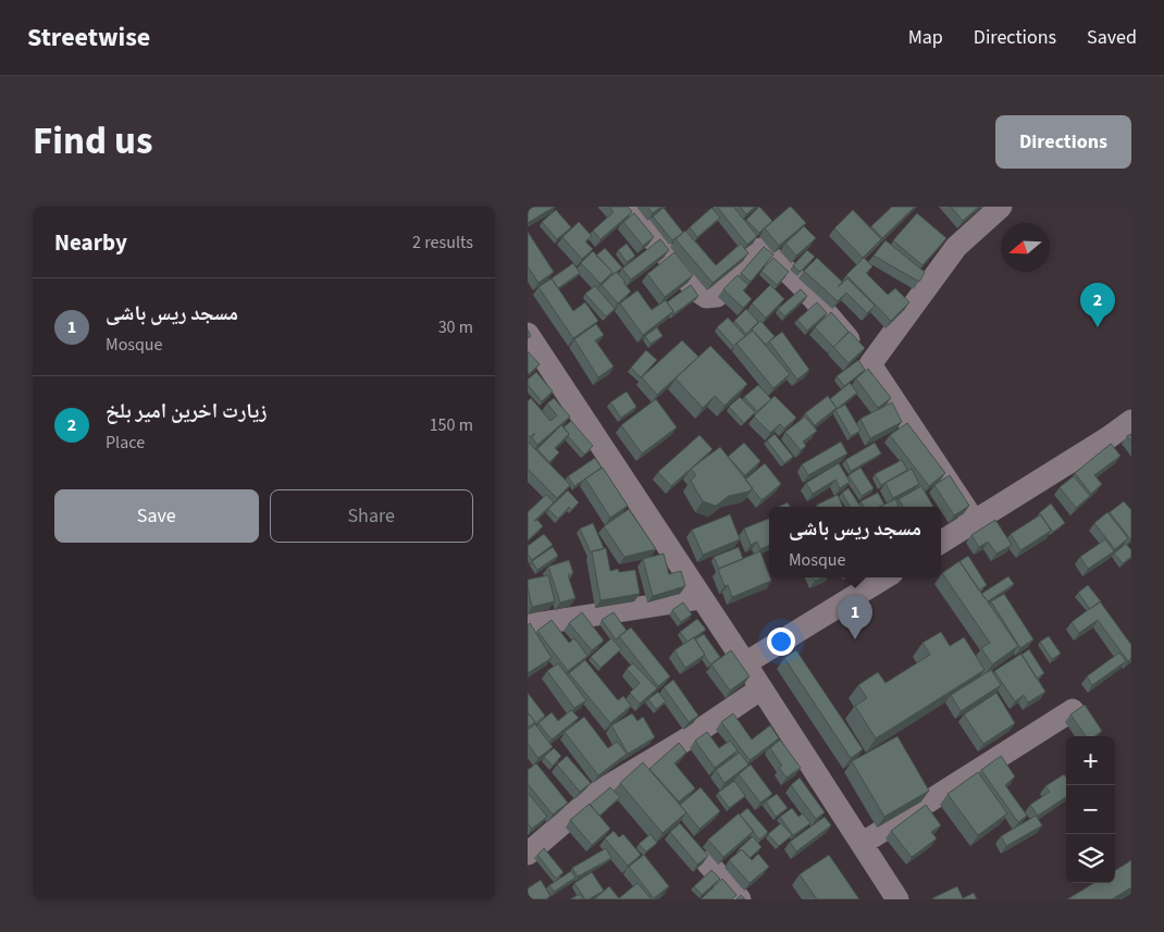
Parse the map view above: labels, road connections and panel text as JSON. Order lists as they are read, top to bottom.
{
  "north": "left",
  "page": {
    "header": "Streetwise",
    "nav": ["Map", "Directions", "Saved"],
    "title": "Find us",
    "buttons": [
      "Directions",
      ["Save", "Share"]
    ],
    "heading": ["Nearby", "2 results"],
    "list": [
      {
        "mark": "1",
        "name": "مسجد ریس باشی",
        "note": "Mosque",
        "value": "30 m"
      },
      {
        "mark": "2",
        "name": "زیارت اخرین امیر بلخ",
        "note": "Place",
        "value": "150 m"
      }
    ],
    "pins": ["2", "1"],
    "popup": ["مسجد ریس باشی", "Mosque"],
    "map_buttons": ["+", "−"]
  }
}
